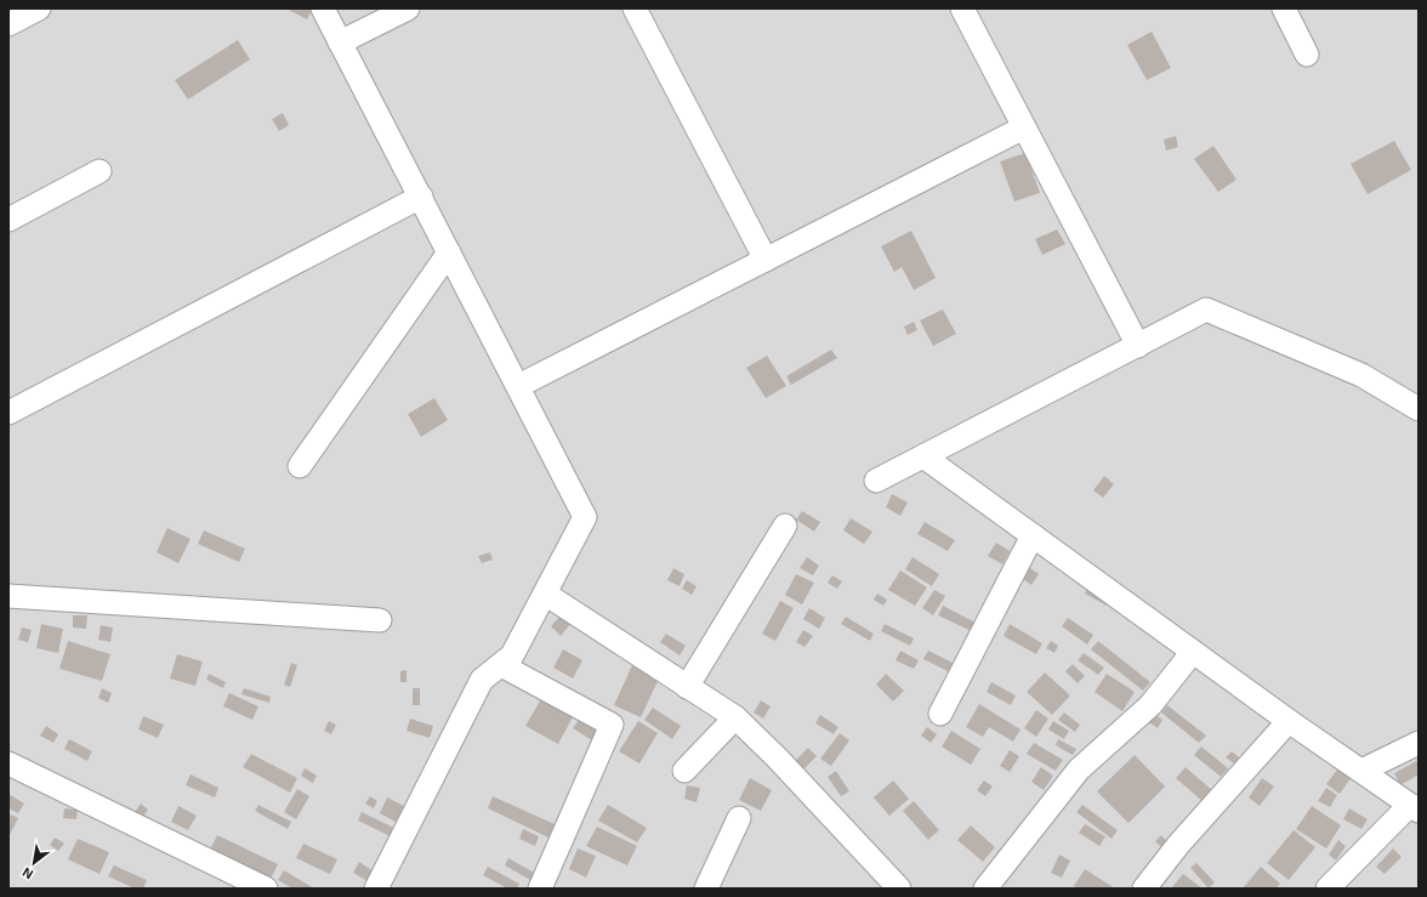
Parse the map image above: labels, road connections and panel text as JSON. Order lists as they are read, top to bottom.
{
  "north": "bottom left"
}
